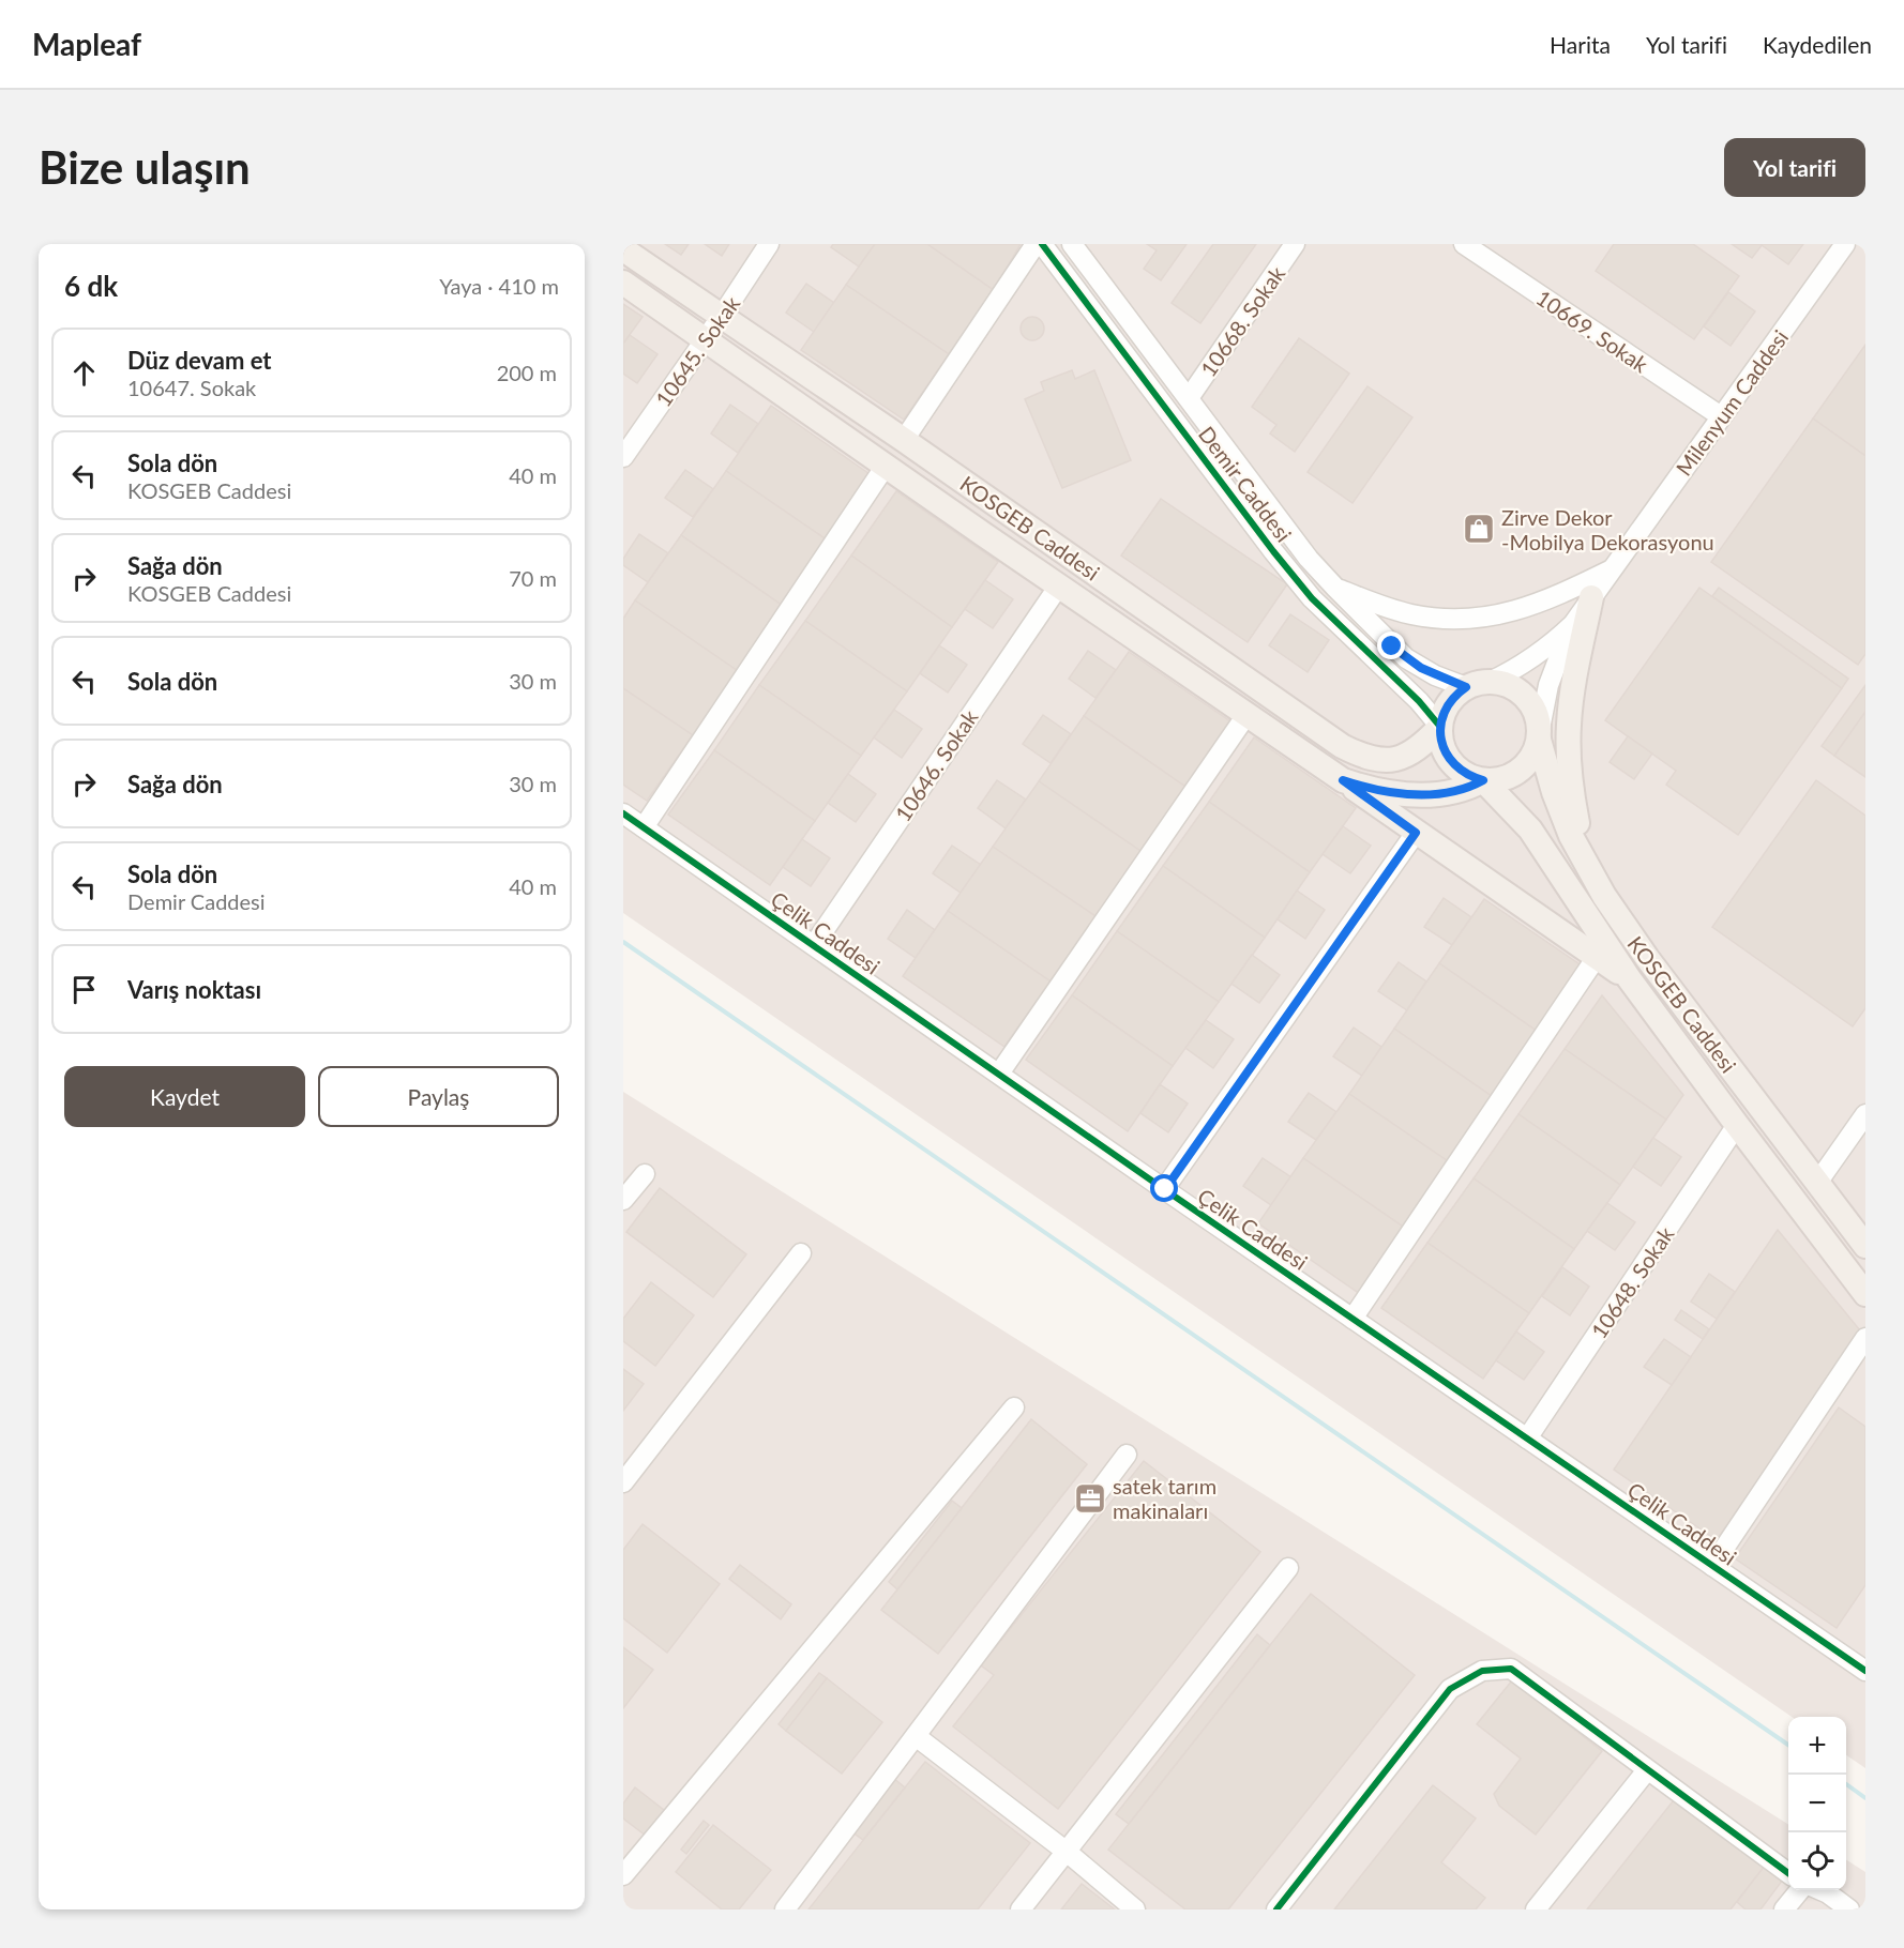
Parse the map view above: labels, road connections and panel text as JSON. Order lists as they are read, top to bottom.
{
  "streets": {
    "main road": ["KOSGEB Caddesi"],
    "street": [
      "10668. Sokak",
      "10669. Sokak",
      "10645. Sokak",
      "Milenyum Caddesi",
      "Demir Caddesi",
      "10646. Sokak",
      "Çelik Caddesi",
      "10648. Sokak"
    ]
  },
  "crossings": [
    ["10668. Sokak", "Demir Caddesi"],
    ["10669. Sokak", "Milenyum Caddesi"],
    ["10645. Sokak", "KOSGEB Caddesi"],
    ["Milenyum Caddesi", "Demir Caddesi"],
    ["Milenyum Caddesi", "KOSGEB Caddesi"],
    ["Demir Caddesi", "KOSGEB Caddesi"],
    ["KOSGEB Caddesi", "10646. Sokak"],
    ["KOSGEB Caddesi", "10648. Sokak"],
    ["10646. Sokak", "Çelik Caddesi"],
    ["Çelik Caddesi", "10648. Sokak"]
  ],
  "places": {
    "shop": ["Zirve Dekor -Mobilya Dekorasyonu"],
    "office": ["satek tarım makinaları"]
  },
  "page": {
    "header": "Mapleaf",
    "nav": ["Harita", "Yol tarifi", "Kaydedilen"],
    "buttons": [
      "Yol tarifi",
      ["Kaydet", "Paylaş"]
    ],
    "title": "Bize ulaşın",
    "heading": ["6 dk", "Yaya · 410 m"],
    "list": [
      ["Düz devam et", "10647. Sokak", "200 m"],
      ["Sola dön", "KOSGEB Caddesi", "40 m"],
      ["Sağa dön", "KOSGEB Caddesi", "70 m"],
      ["Sola dön", "30 m"],
      ["Sağa dön", "30 m"],
      ["Sola dön", "Demir Caddesi", "40 m"],
      "Varış noktası"
    ],
    "map_buttons": ["+", "−"]
  }
}
